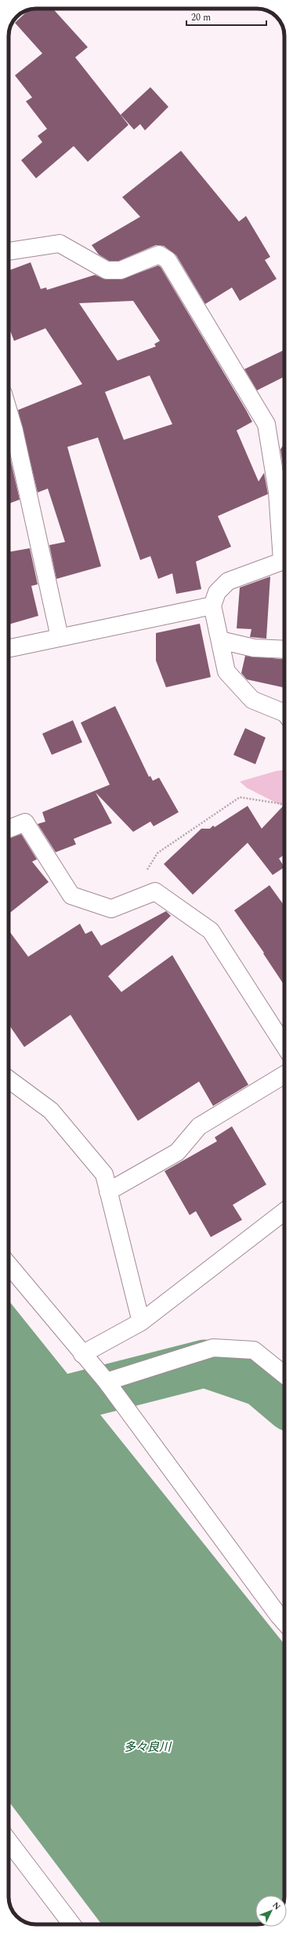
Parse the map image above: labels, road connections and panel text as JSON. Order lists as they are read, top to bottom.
{
  "water": ["多々良川"],
  "scale_bar": "20 m",
  "north": "top right"
}
